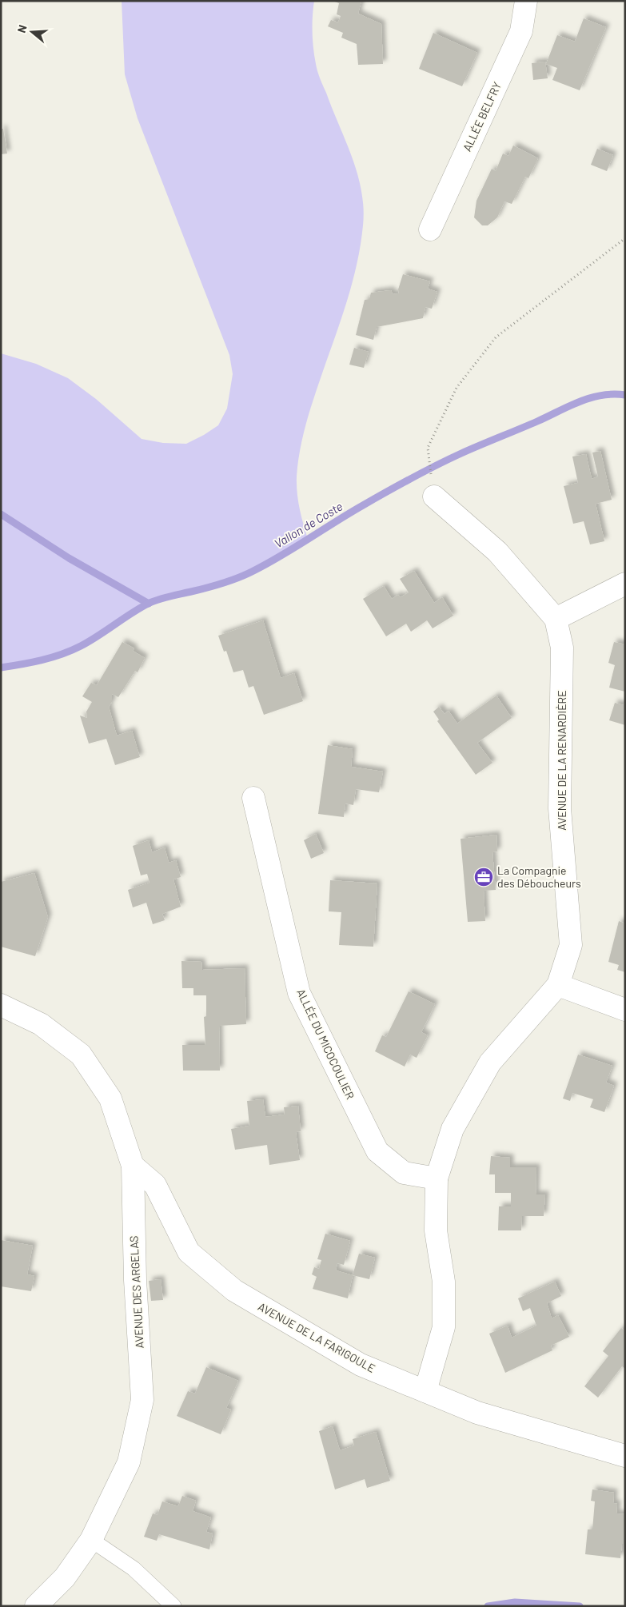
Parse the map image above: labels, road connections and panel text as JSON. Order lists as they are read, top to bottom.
{
  "streets": {
    "street": [
      "ALLÉE BELFRY",
      "AVENUE DE LA RENARDIÈRE",
      "ALLÉE DU MICOCOULIER",
      "AVENUE DES ARGELAS",
      "AVENUE DE LA FARIGOULE"
    ]
  },
  "crossings": [
    ["AVENUE DE LA RENARDIÈRE", "ALLÉE DU MICOCOULIER"],
    ["AVENUE DE LA RENARDIÈRE", "AVENUE DE LA FARIGOULE"],
    ["AVENUE DES ARGELAS", "AVENUE DE LA FARIGOULE"]
  ],
  "water": ["Vallon de Coste"],
  "places": {
    "office": ["La Compagnie des Déboucheurs"]
  },
  "north": "left"
}
